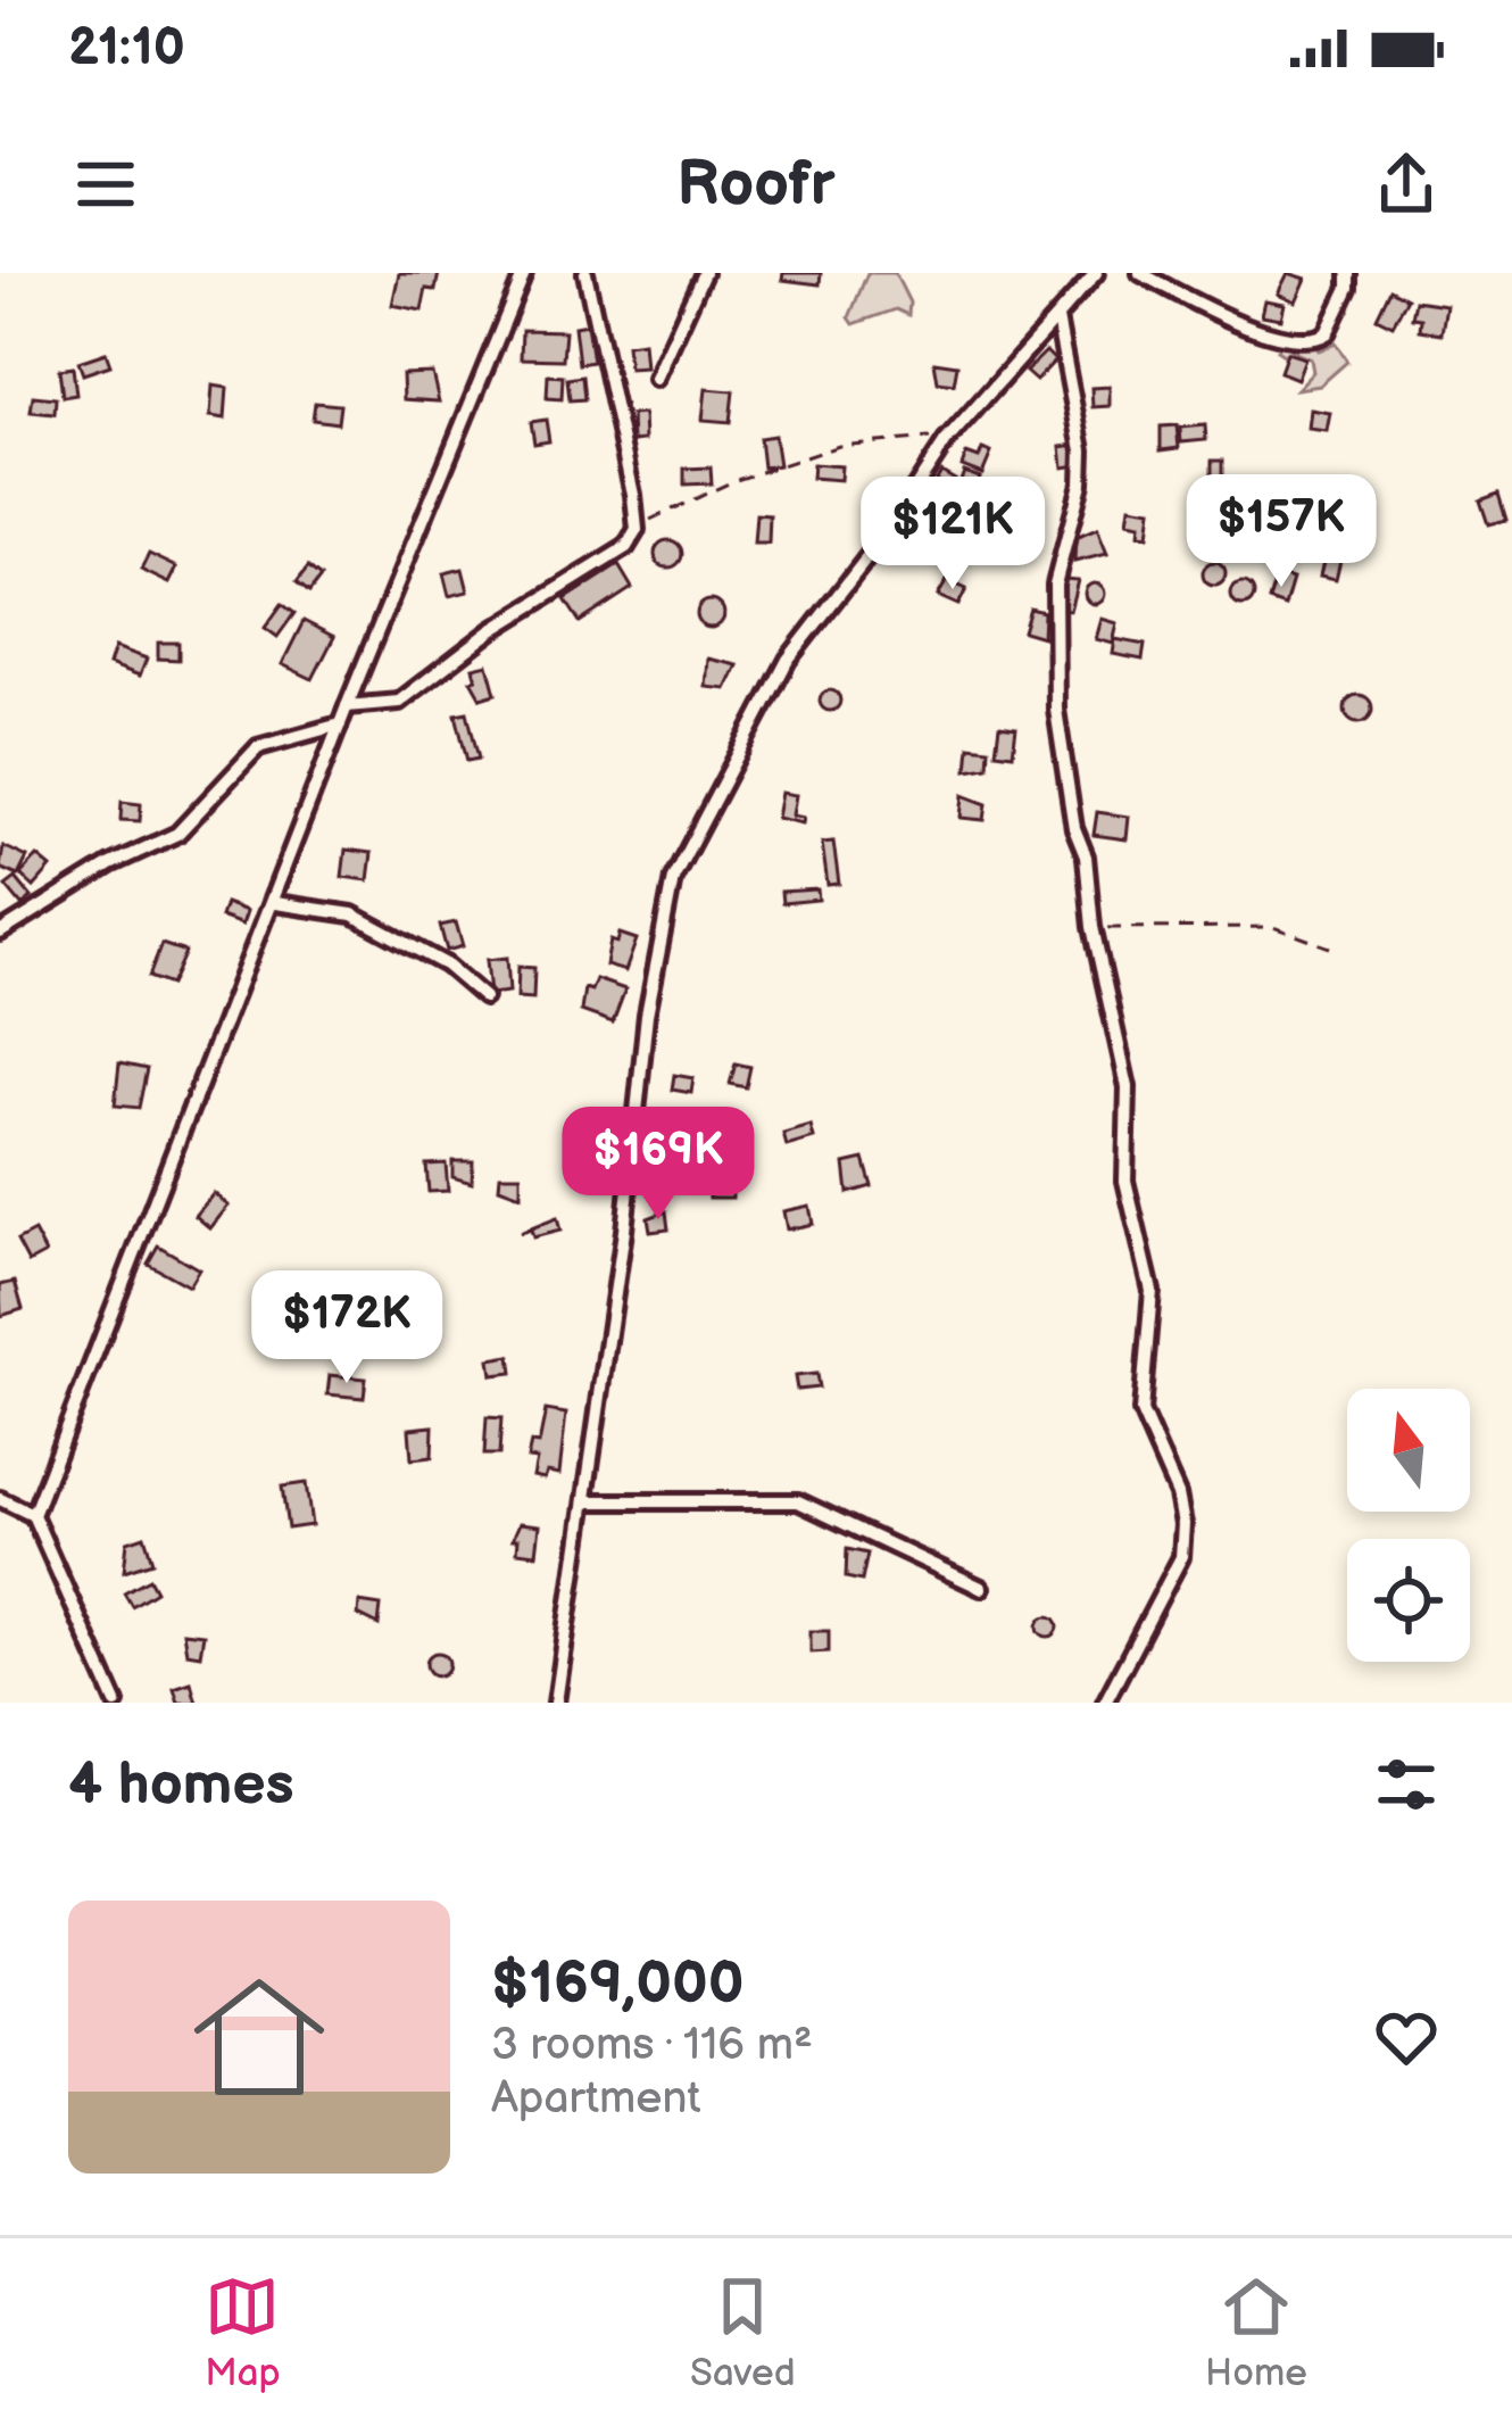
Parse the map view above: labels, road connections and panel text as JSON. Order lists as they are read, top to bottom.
{
  "north": "top",
  "page": {
    "status": "21:10",
    "header": "Roofr",
    "price": [
      "$157K",
      "$121K",
      "$169K",
      "$172K"
    ],
    "heading": "4 homes",
    "list": [
      {
        "name": "$169,000",
        "note": "3 rooms · 116 m² · Apartment"
      }
    ],
    "tabs": ["Map", "Saved", "Home"]
  }
}
